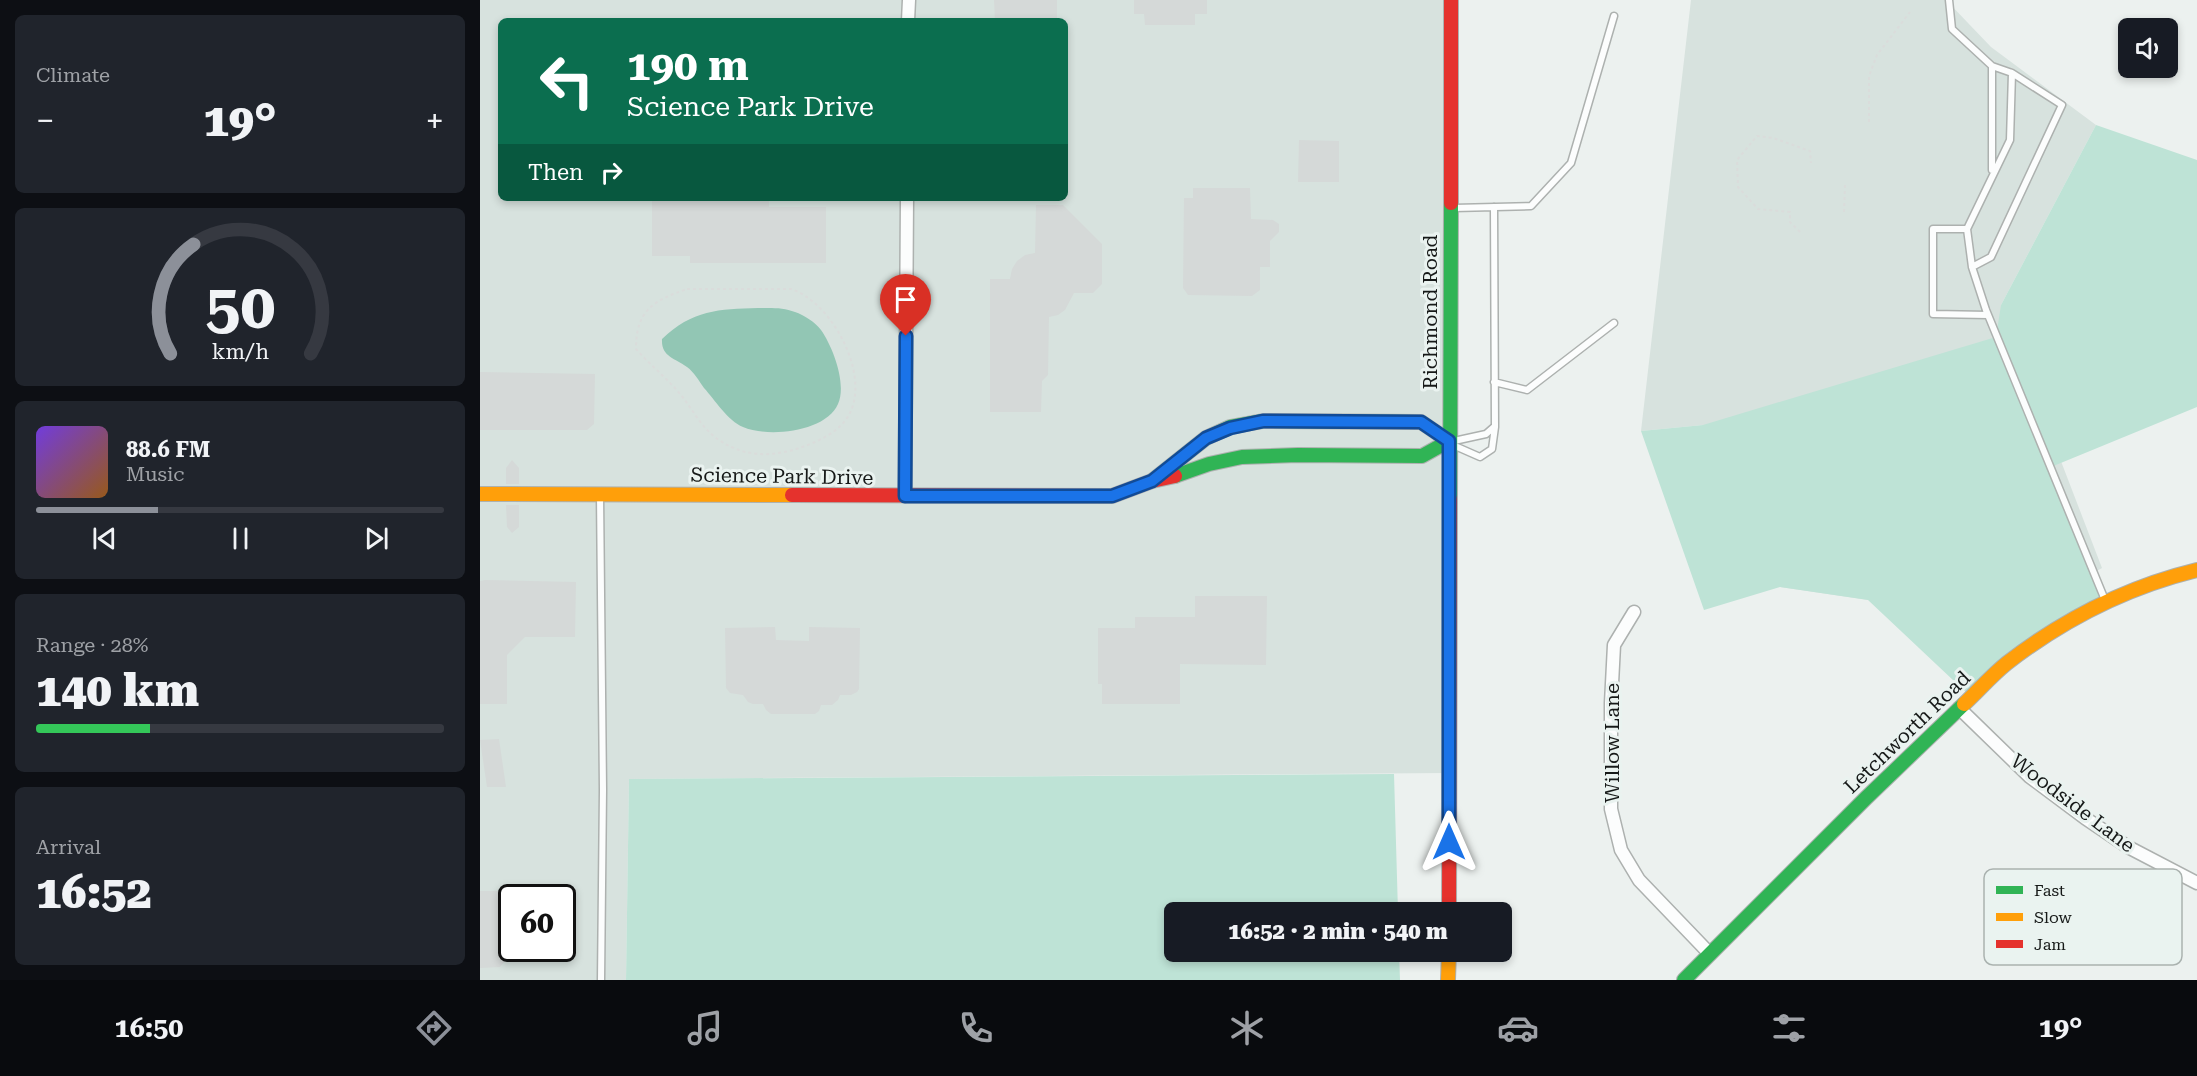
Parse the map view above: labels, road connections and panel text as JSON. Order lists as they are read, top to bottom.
{
  "streets": {
    "street": [
      "Richmond Road",
      "Science Park Drive",
      "Letchworth Road",
      "Willow Lane",
      "Woodside Lane"
    ]
  },
  "crossings": [
    ["Richmond Road", "Science Park Drive"],
    ["Letchworth Road", "Willow Lane"],
    ["Letchworth Road", "Woodside Lane"]
  ],
  "legend": ["Fast", "Slow", "Jam"],
  "page": {
    "tile": [
      "Climate",
      ["Range · 28%", "140 km"],
      ["Arrival", "16:52"]
    ],
    "turn": ["190 m", "Science Park Drive"],
    "heat": ["−", "19°", "+"],
    "then": "Then",
    "song": ["88.6 FM", "Music"],
    "limit": "60",
    "trip": "16:52 · 2 min · 540 m",
    "tabs": ["16:50", "19°"],
    "gauge": ["50", "km/h"]
  }
}
